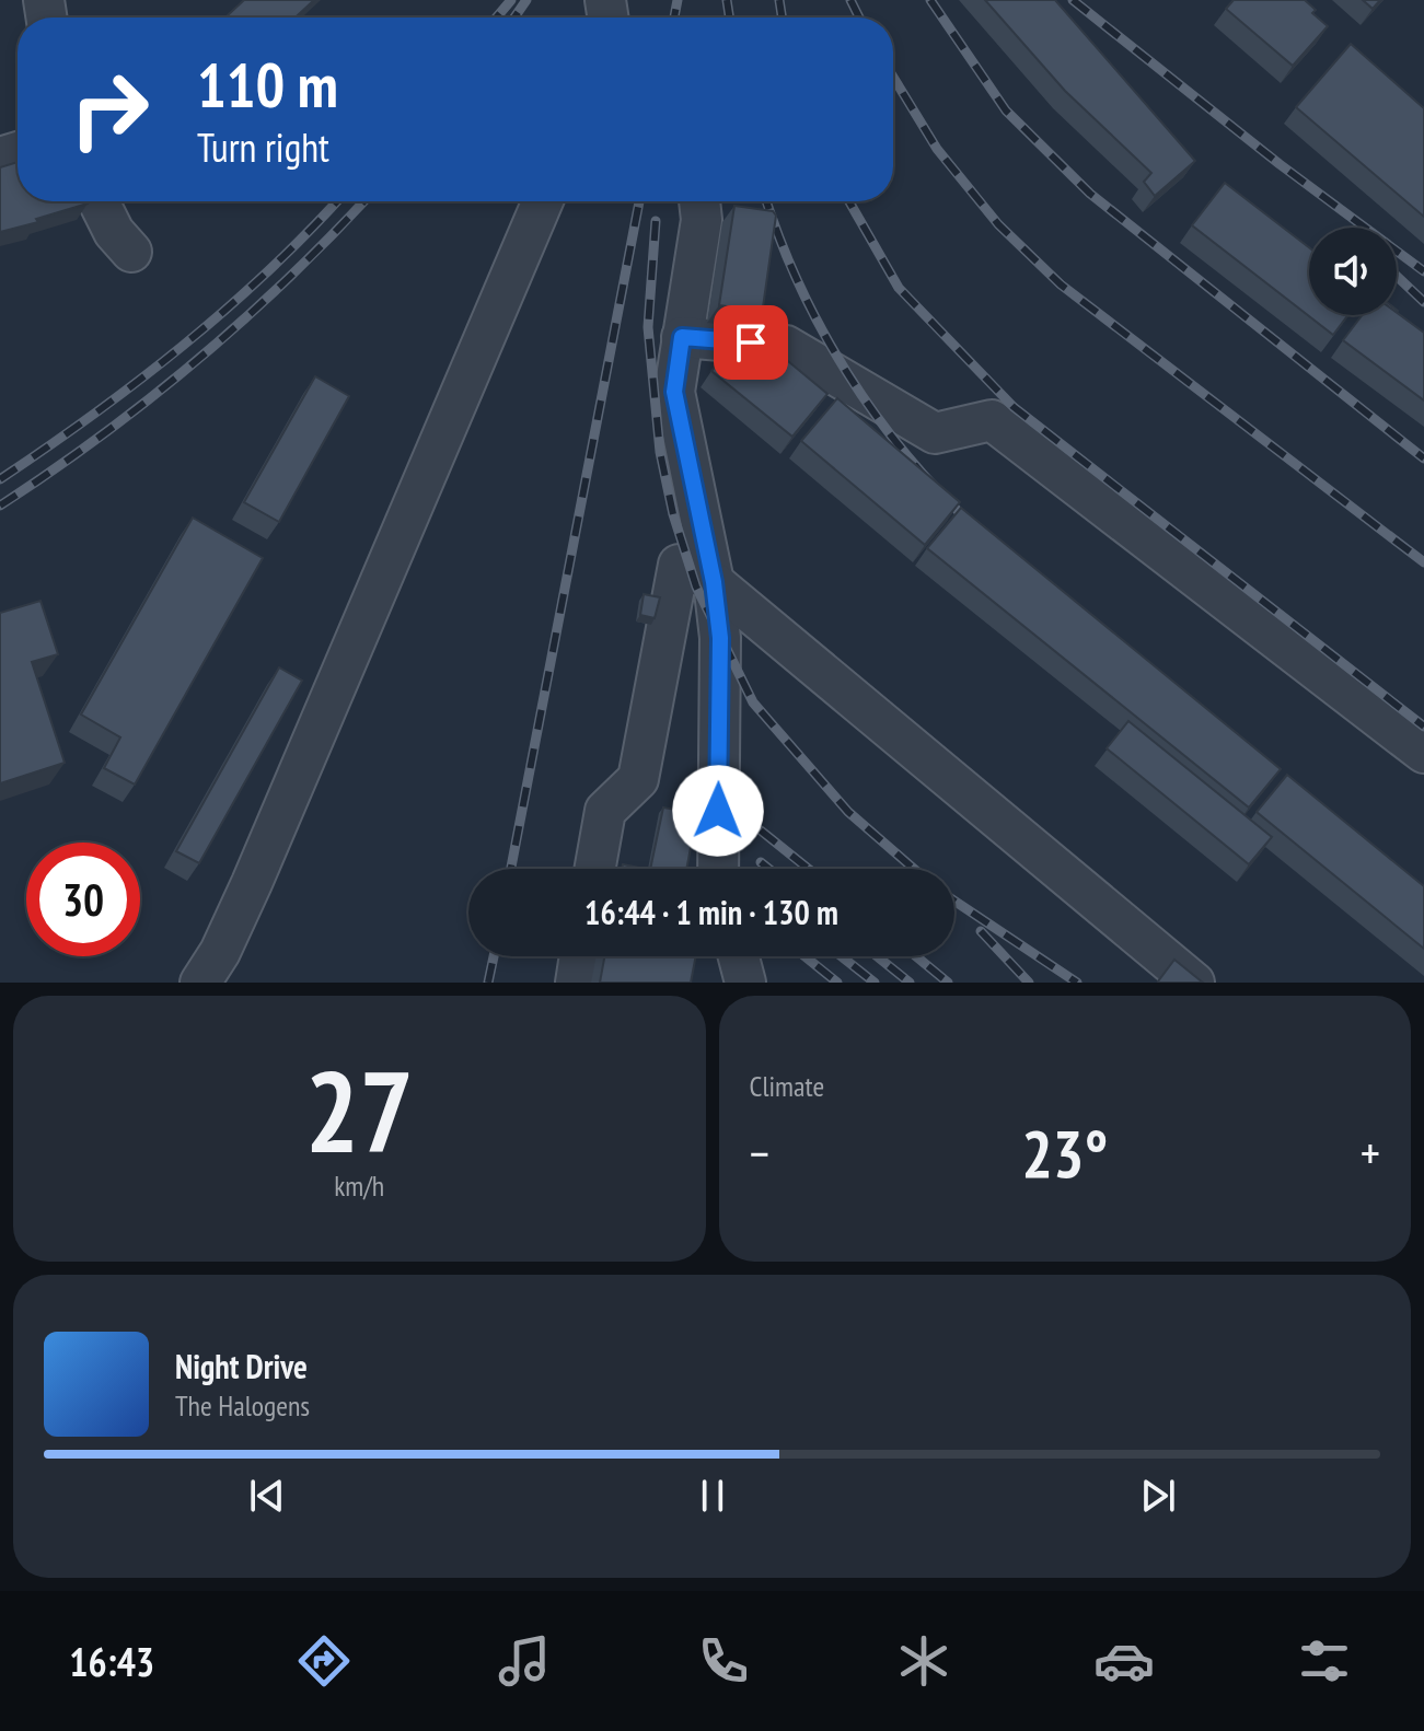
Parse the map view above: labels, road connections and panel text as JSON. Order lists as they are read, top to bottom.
{
  "page": {
    "turn": ["110 m", "Turn right"],
    "limit": "30",
    "trip": "16:44 · 1 min · 130 m",
    "tile": [
      ["27", "km/h"],
      "Climate"
    ],
    "heat": ["−", "23°", "+"],
    "song": ["Night Drive", "The Halogens"],
    "tabs": "16:43"
  }
}
